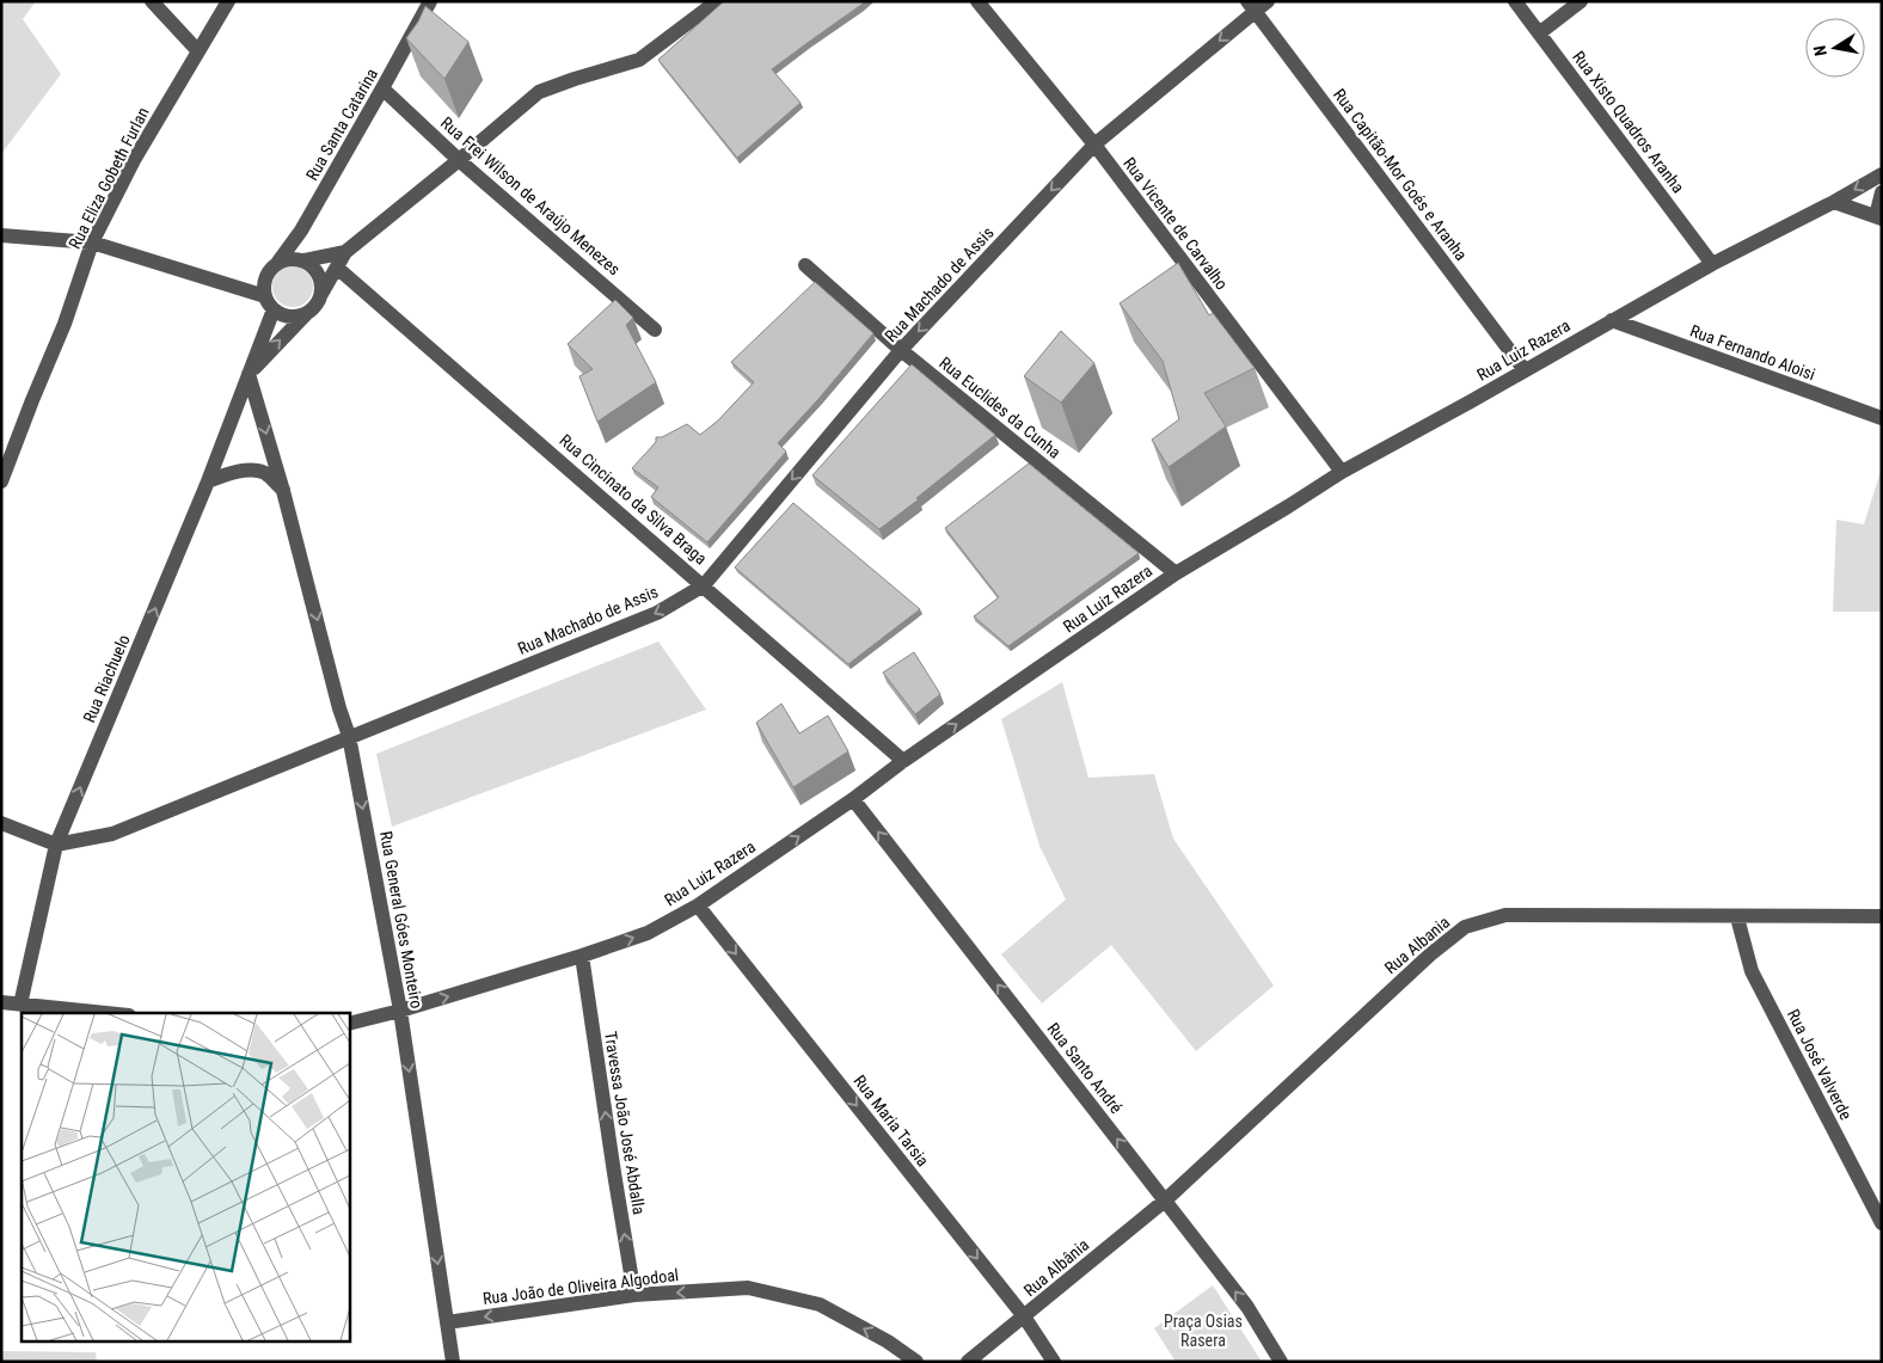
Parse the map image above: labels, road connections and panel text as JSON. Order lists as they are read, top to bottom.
{
  "streets": {
    "street": [
      "Rua Xisto Quadros Aranha",
      "Rua Santa Catarina",
      "Rua Capitão-Mor Goés e Aranha",
      "Rua Eliza Gobeth Furlan",
      "Rua Frei Wilson de Araújo Menezes",
      "Rua Vicente de Carvalho",
      "Rua Machado de Assis",
      "Rua Luiz Razera",
      "Rua Fernando Aloisi",
      "Rua Euclides da Cunha",
      "Rua Cincinato da Silva Braga",
      "Rua Riachuelo",
      "Rua General Góes Monteiro",
      "Rua Albania",
      "Rua José Valverde",
      "Rua Santo André",
      "Rua Maria Tarsia",
      "Travessa João José Abdalla",
      "Rua Albânia",
      "Rua João de Oliveira Algodoal"
    ]
  },
  "crossings": [
    ["Rua Xisto Quadros Aranha", "Rua Luiz Razera"],
    ["Rua Santa Catarina", "Rua Frei Wilson de Araújo Menezes"],
    ["Rua Santa Catarina", "Rua Riachuelo"],
    ["Rua Capitão-Mor Goés e Aranha", "Rua Machado de Assis"],
    ["Rua Capitão-Mor Goés e Aranha", "Rua Luiz Razera"],
    ["Rua Vicente de Carvalho", "Rua Machado de Assis"],
    ["Rua Vicente de Carvalho", "Rua Luiz Razera"],
    ["Rua Machado de Assis", "Rua Euclides da Cunha"],
    ["Rua Machado de Assis", "Rua Cincinato da Silva Braga"],
    ["Rua Machado de Assis", "Rua Riachuelo"],
    ["Rua Machado de Assis", "Rua General Góes Monteiro"],
    ["Rua Luiz Razera", "Rua Fernando Aloisi"],
    ["Rua Luiz Razera", "Rua Euclides da Cunha"],
    ["Rua Luiz Razera", "Rua Cincinato da Silva Braga"],
    ["Rua Luiz Razera", "Rua General Góes Monteiro"],
    ["Rua Luiz Razera", "Rua Santo André"],
    ["Rua Luiz Razera", "Rua Maria Tarsia"],
    ["Rua Luiz Razera", "Travessa João José Abdalla"],
    ["Rua Riachuelo", "Rua General Góes Monteiro"],
    ["Rua General Góes Monteiro", "Rua João de Oliveira Algodoal"],
    ["Rua Albania", "Rua José Valverde"],
    ["Rua Albania", "Rua Santo André"],
    ["Rua Albania", "Rua Albânia"],
    ["Rua Santo André", "Rua Albânia"],
    ["Rua Maria Tarsia", "Rua Albânia"],
    ["Travessa João José Abdalla", "Rua João de Oliveira Algodoal"]
  ],
  "one_way": [
    "Rua Machado de Assis",
    "Rua Luiz Razera",
    "Rua Riachuelo",
    "Rua General Góes Monteiro",
    "Rua Santo André",
    "Rua Maria Tarsia",
    "Travessa João José Abdalla",
    "Rua João de Oliveira Algodoal"
  ],
  "parks": ["Praça Osias Rasera"],
  "north": "left"
}
